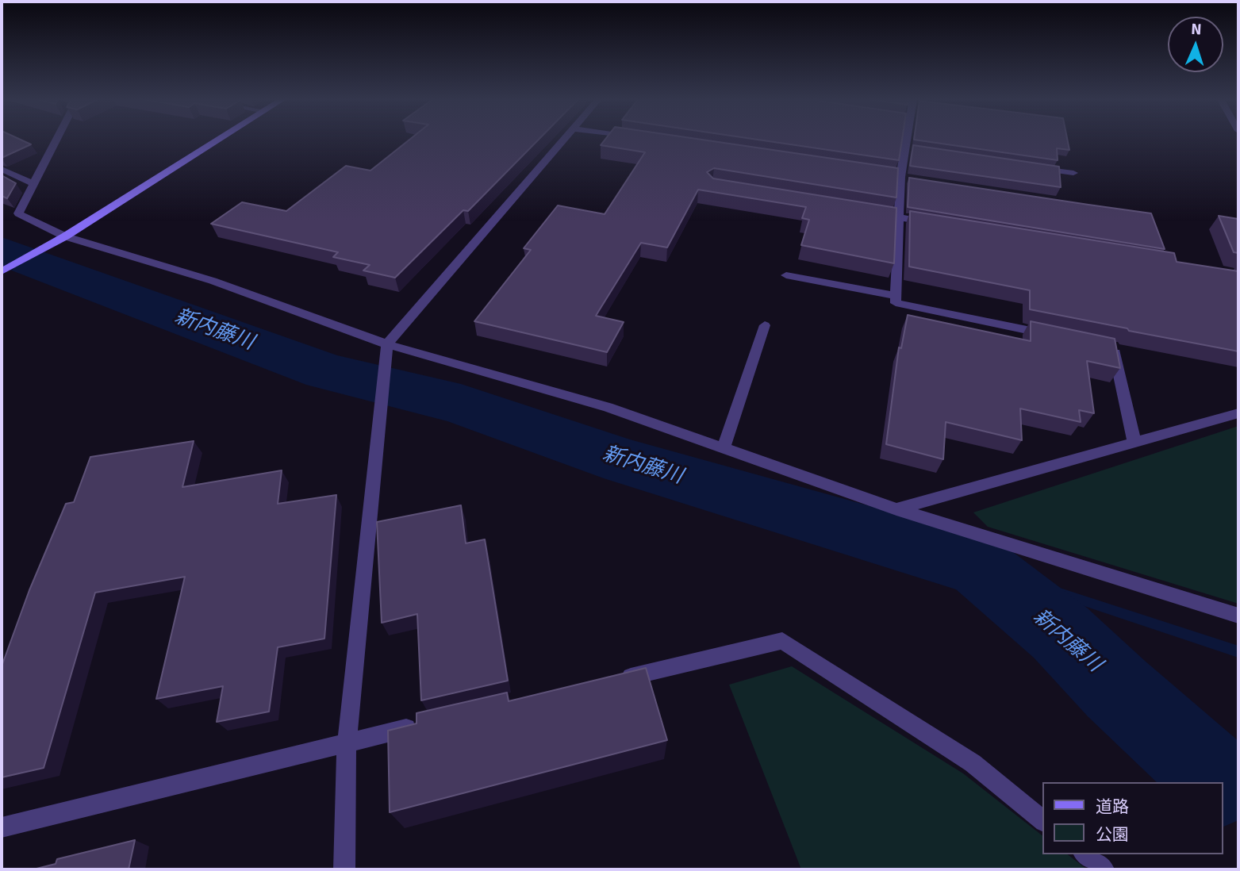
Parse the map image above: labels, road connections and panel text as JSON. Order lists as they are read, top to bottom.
{
  "water": ["新内藤川"],
  "legend": ["道路", "公園"],
  "north": "top"
}
